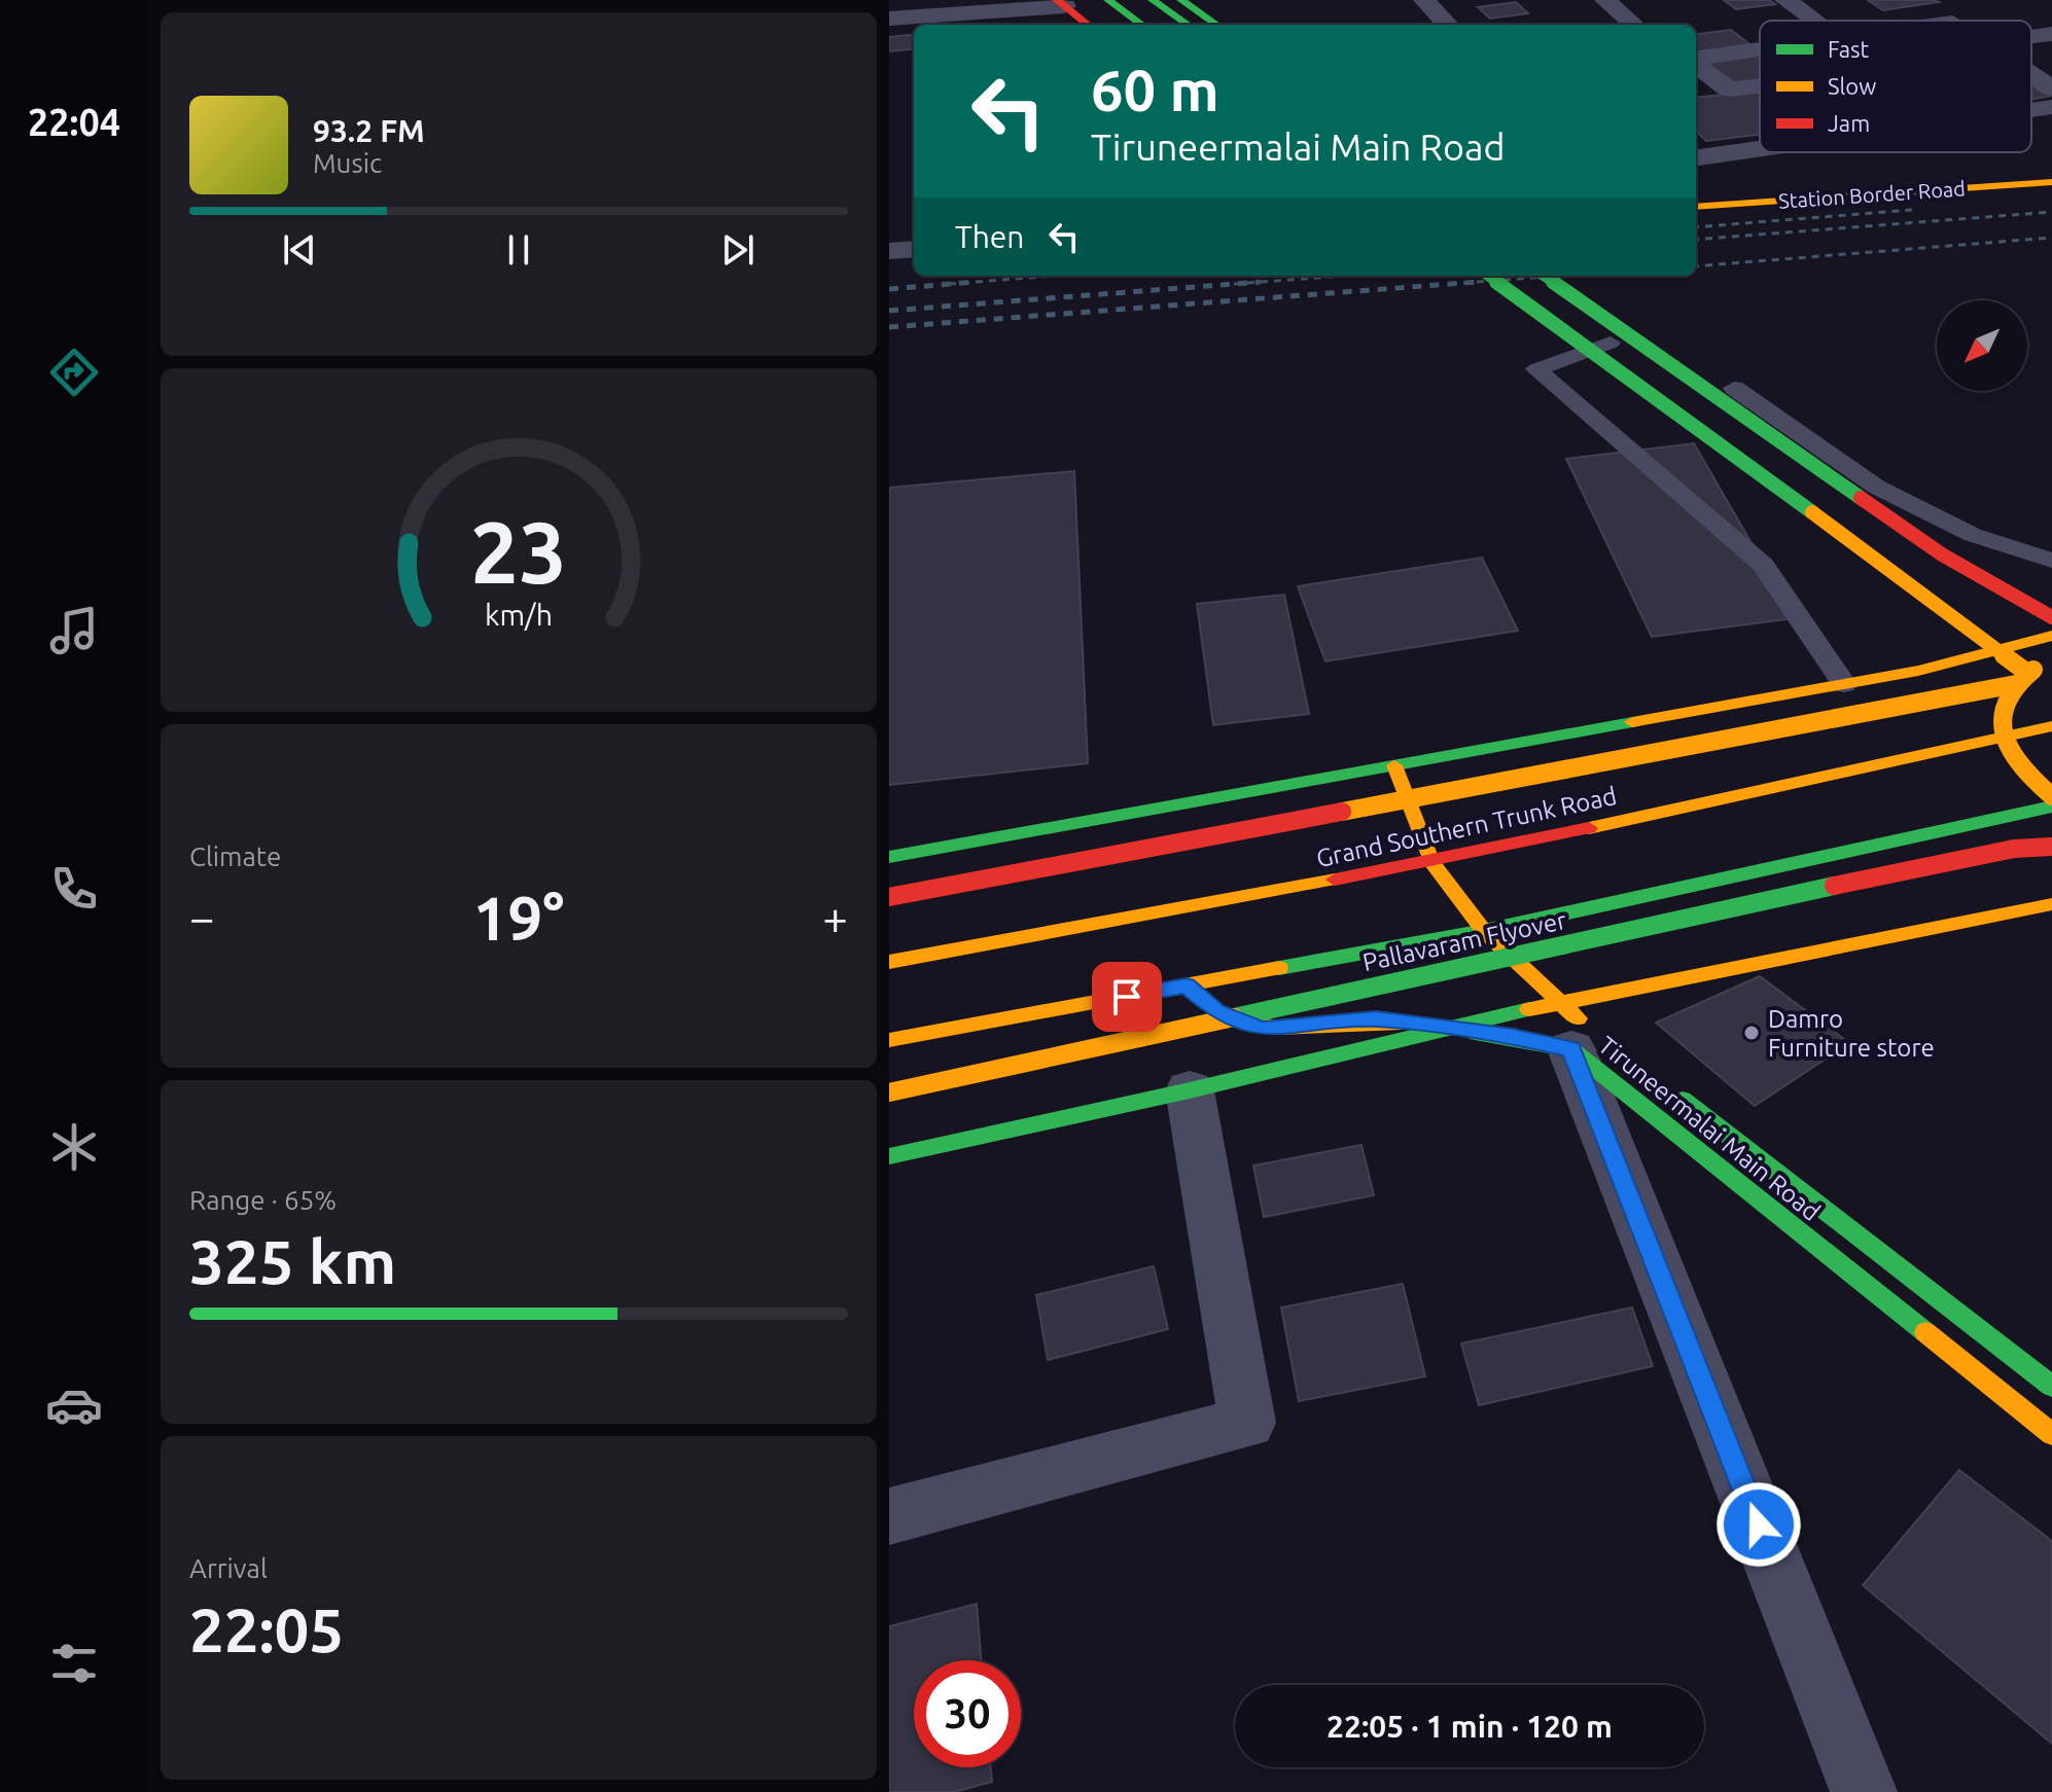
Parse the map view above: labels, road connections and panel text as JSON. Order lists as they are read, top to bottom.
{
  "streets": {
    "main road": [
      "Station Border Road",
      "Grand Southern Trunk Road",
      "Pallavaram Flyover",
      "Tiruneermalai Main Road"
    ]
  },
  "crossings": [
    ["Grand Southern Trunk Road", "Tiruneermalai Main Road"]
  ],
  "places": ["Damro Furniture store"],
  "legend": ["Fast", "Slow", "Jam"],
  "north": "bottom left",
  "page": {
    "tabs": "22:04",
    "turn": ["60 m", "Tiruneermalai Main Road"],
    "song": ["93.2 FM", "Music"],
    "then": "Then",
    "tile": [
      "Climate",
      ["Range · 65%", "325 km"],
      ["Arrival", "22:05"]
    ],
    "heat": ["−", "19°", "+"],
    "limit": "30",
    "trip": "22:05 · 1 min · 120 m",
    "gauge": ["23", "km/h"]
  }
}
